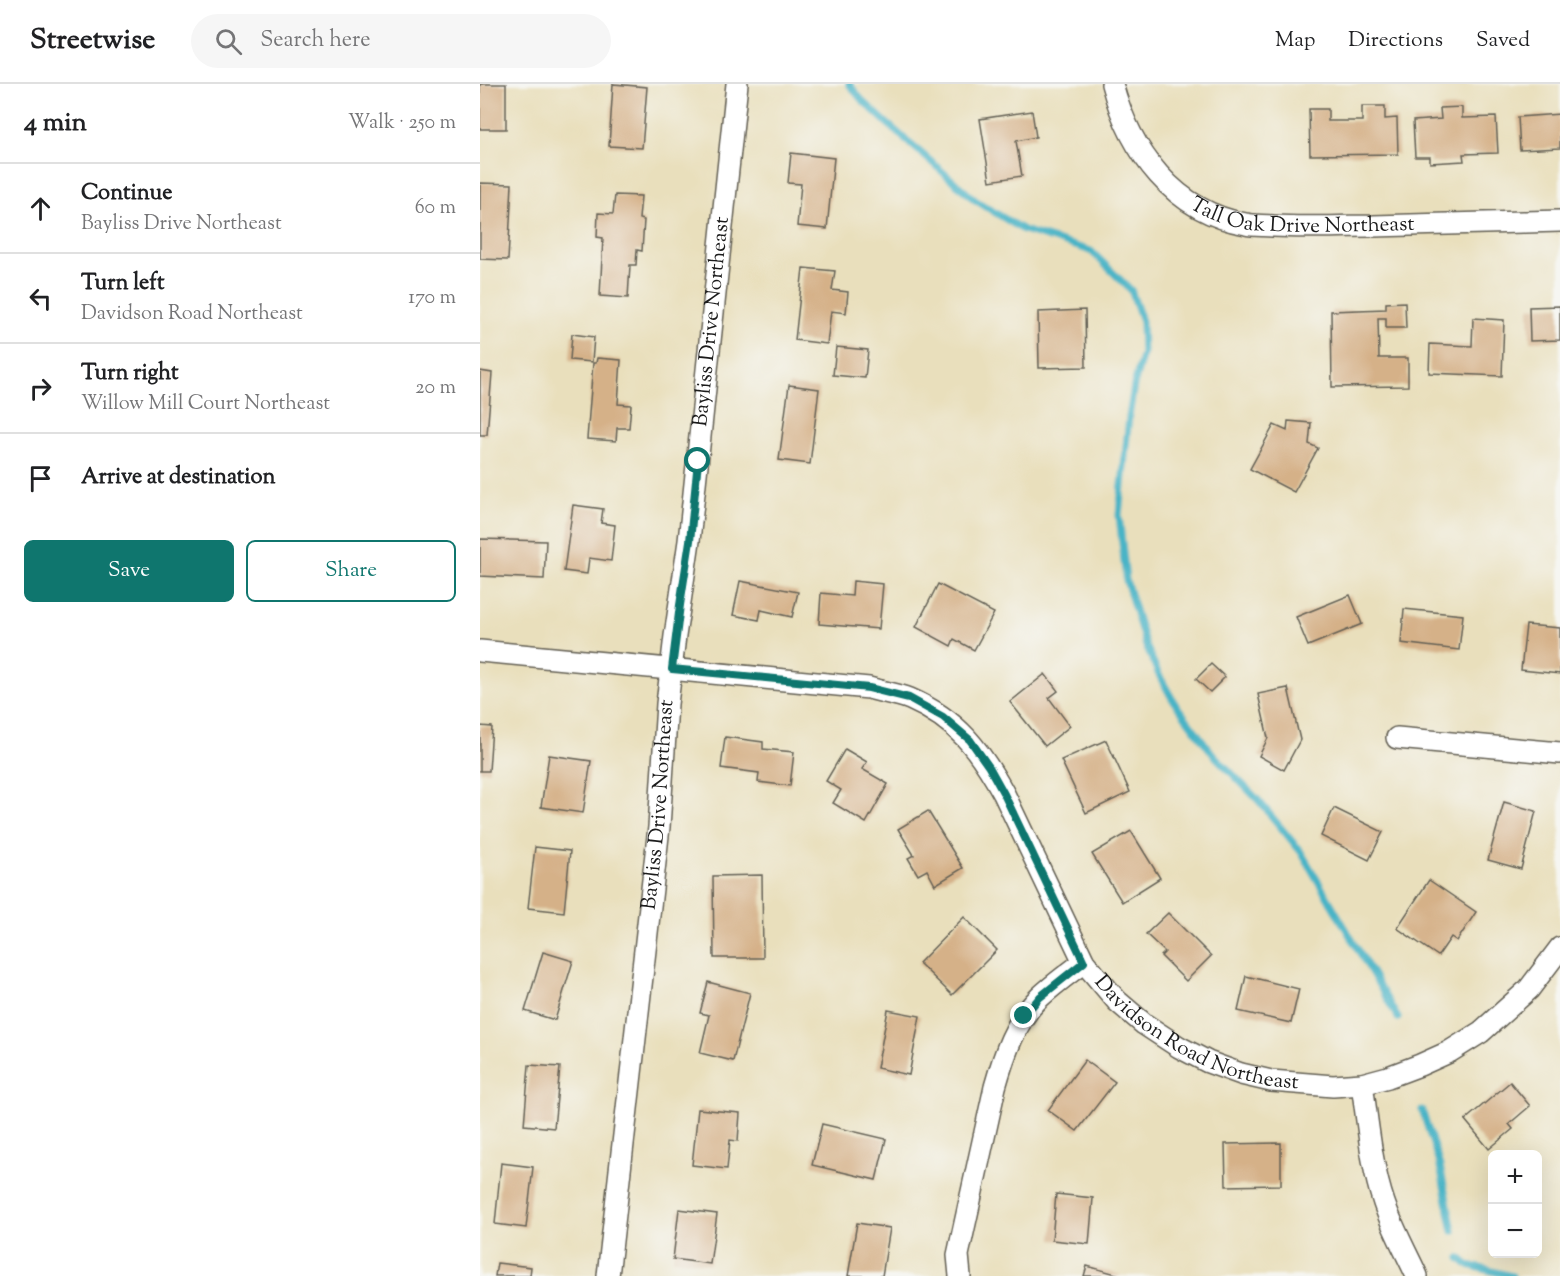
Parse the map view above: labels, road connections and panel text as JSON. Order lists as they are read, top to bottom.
{
  "streets": {
    "street": ["Tall Oak Drive Northeast", "Bayliss Drive Northeast", "Davidson Road Northeast"]
  },
  "crossings": [
    ["Bayliss Drive Northeast", "Davidson Road Northeast"]
  ],
  "page": {
    "header": "Streetwise",
    "search": "Search here",
    "nav": ["Map", "Directions", "Saved"],
    "heading": ["4 min", "Walk · 250 m"],
    "list": [
      ["Continue", "Bayliss Drive Northeast", "60 m"],
      ["Turn left", "Davidson Road Northeast", "170 m"],
      ["Turn right", "Willow Mill Court Northeast", "20 m"],
      "Arrive at destination"
    ],
    "buttons": ["Save", "Share"],
    "map_buttons": ["+", "−"]
  }
}
